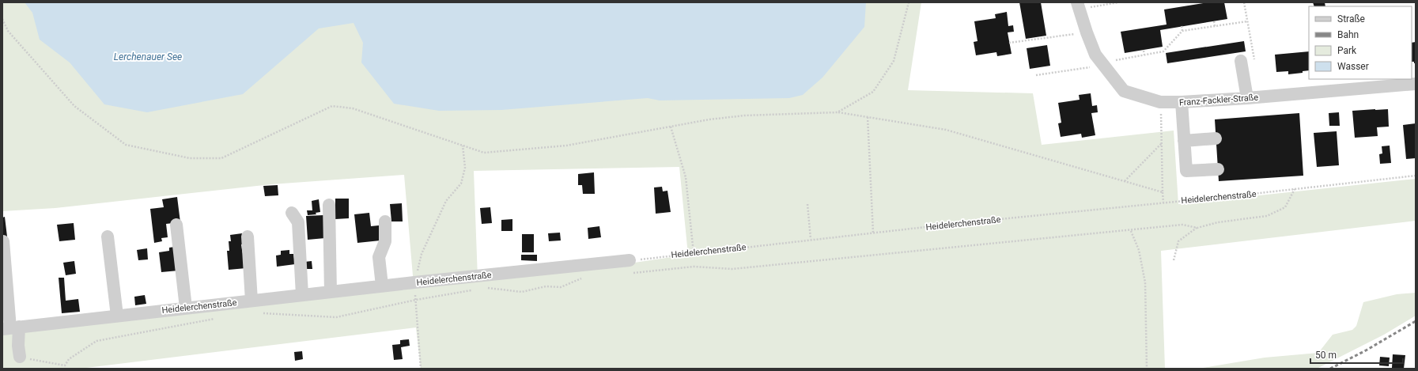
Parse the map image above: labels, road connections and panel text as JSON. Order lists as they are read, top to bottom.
{
  "streets": {
    "street": ["Franz-Fackler-Straße", "Heidelerchenstraße"]
  },
  "water": ["Lerchenauer See"],
  "legend": [
    "Straße",
    "Bahn",
    "Park",
    "Wasser"
  ],
  "scale_bar": "50 m"
}
